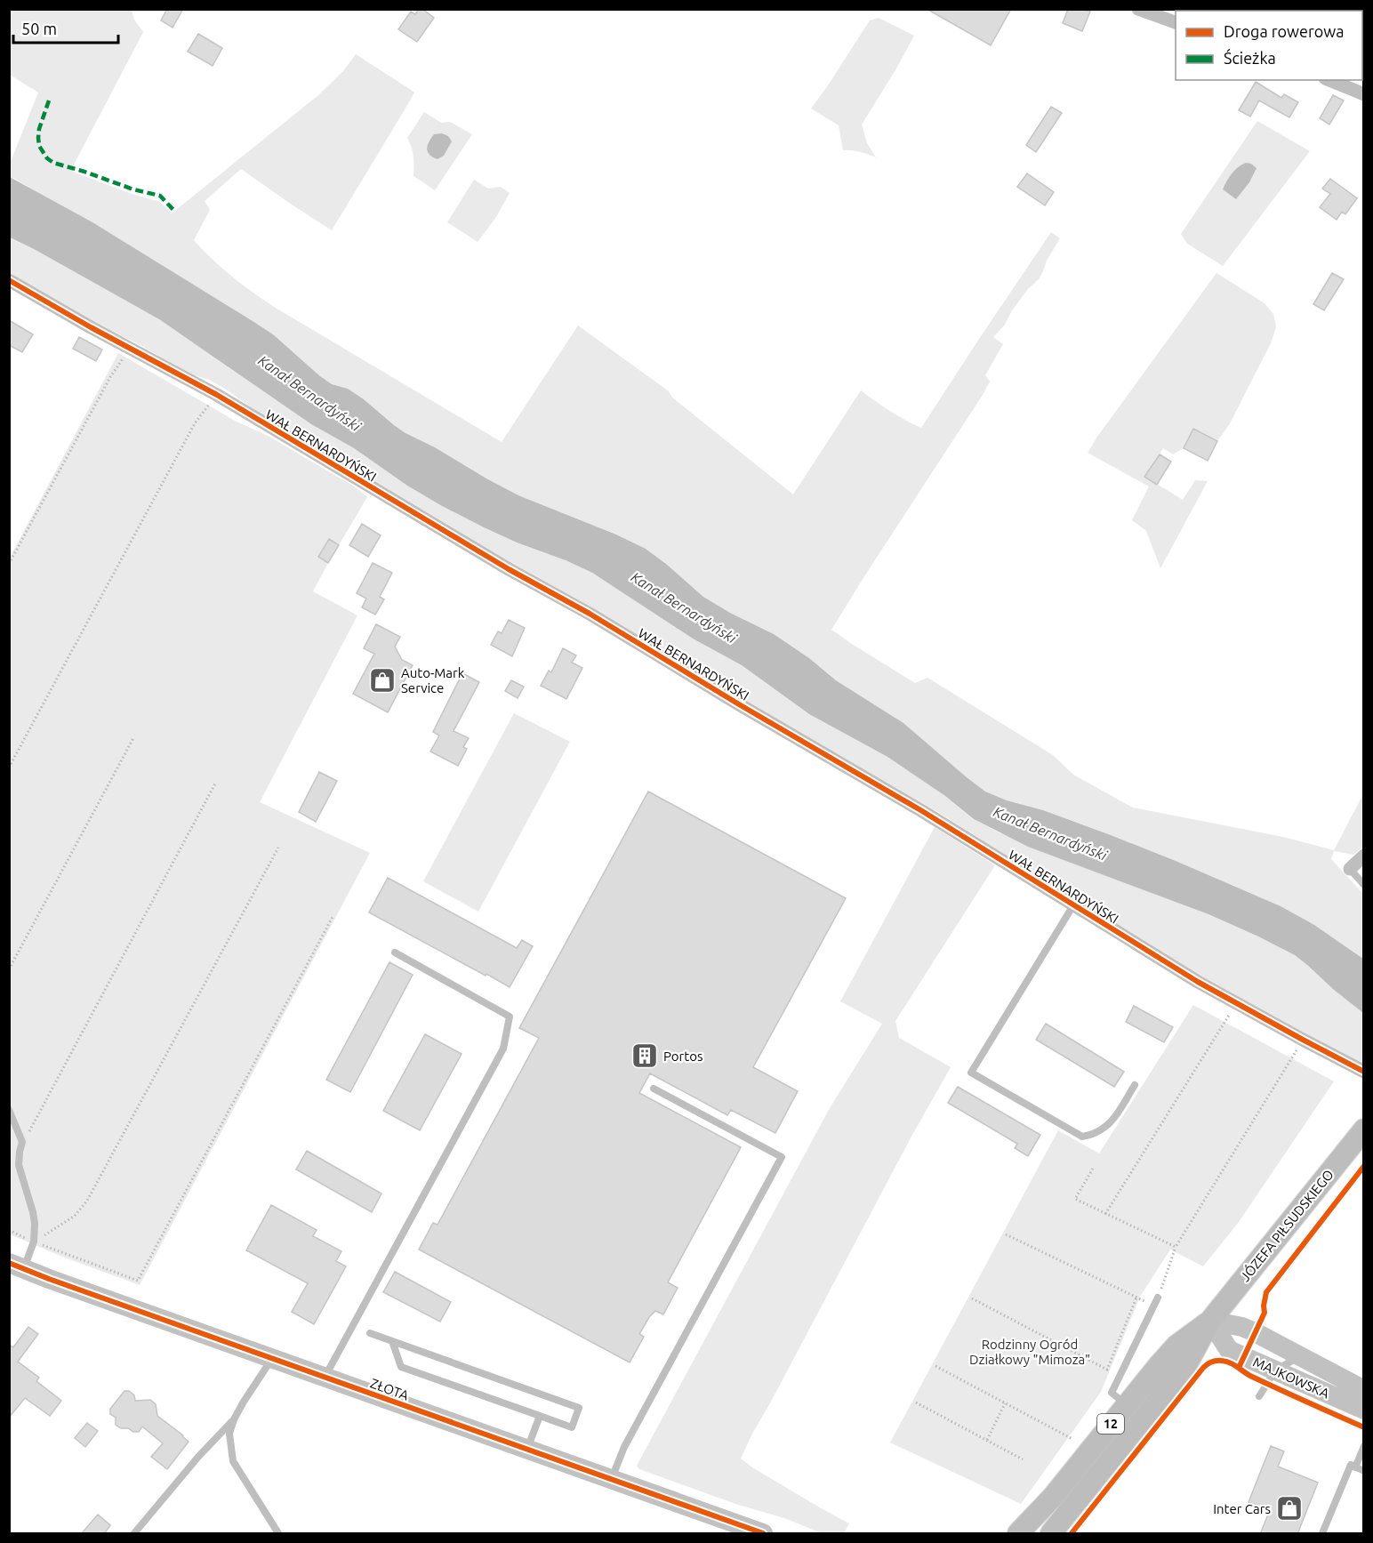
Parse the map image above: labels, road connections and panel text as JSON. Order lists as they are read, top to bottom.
{
  "streets": {
    "main road": ["JÓZEFA PIŁSUDSKIEGO", "12"],
    "street": ["WAŁ BERNARDYŃSKI", "MAJKOWSKA", "ZŁOTA"]
  },
  "crossings": [
    ["JÓZEFA PIŁSUDSKIEGO", "MAJKOWSKA"]
  ],
  "water": ["Kanał Bernardyński"],
  "parks": ["Rodzinny Ogród Działkowy \"Mimoza\""],
  "places": {
    "shop": ["Auto-Mark Service", "Inter Cars"],
    "building": ["Portos"]
  },
  "legend": ["Droga rowerowa", "Ścieżka"],
  "scale_bar": "50 m"
}
